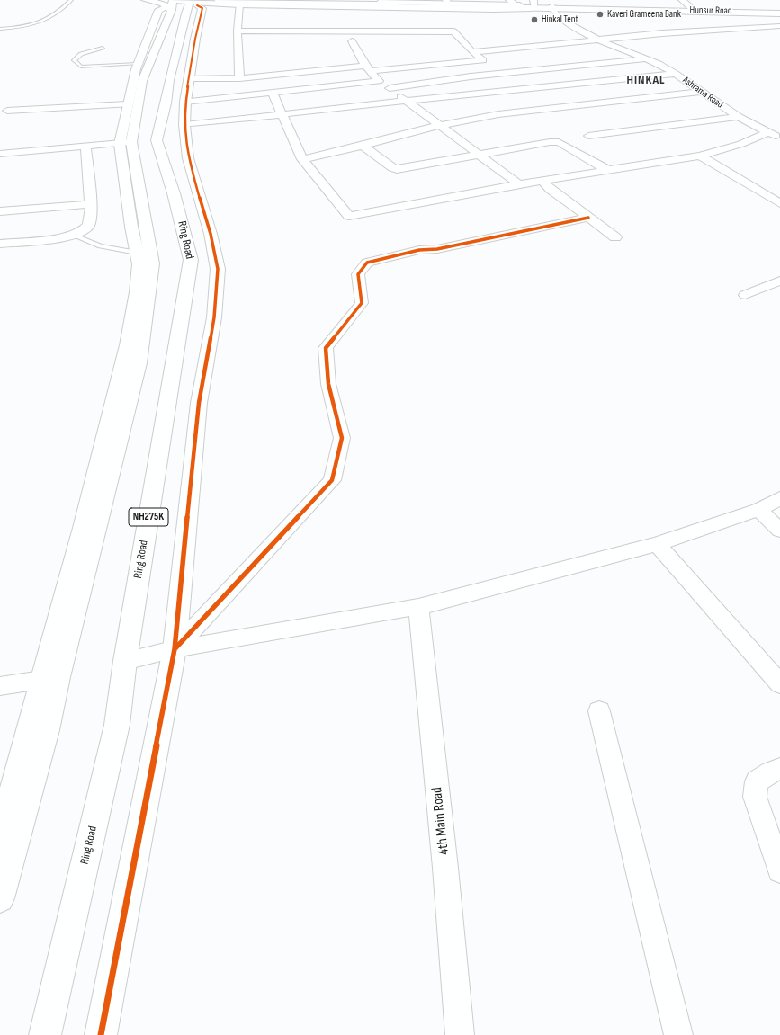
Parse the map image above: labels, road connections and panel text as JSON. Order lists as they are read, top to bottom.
{
  "streets": {
    "main road": ["Hunsur Road", "Ring Road", "NH275K"],
    "street": ["Ashrama Road", "4th Main Road"]
  },
  "crossings": [
    ["Hunsur Road", "Ashrama Road"]
  ],
  "districts": ["HINKAL"],
  "places": ["Kaveri Grameena Bank", "Hinkal Tent"]
}
